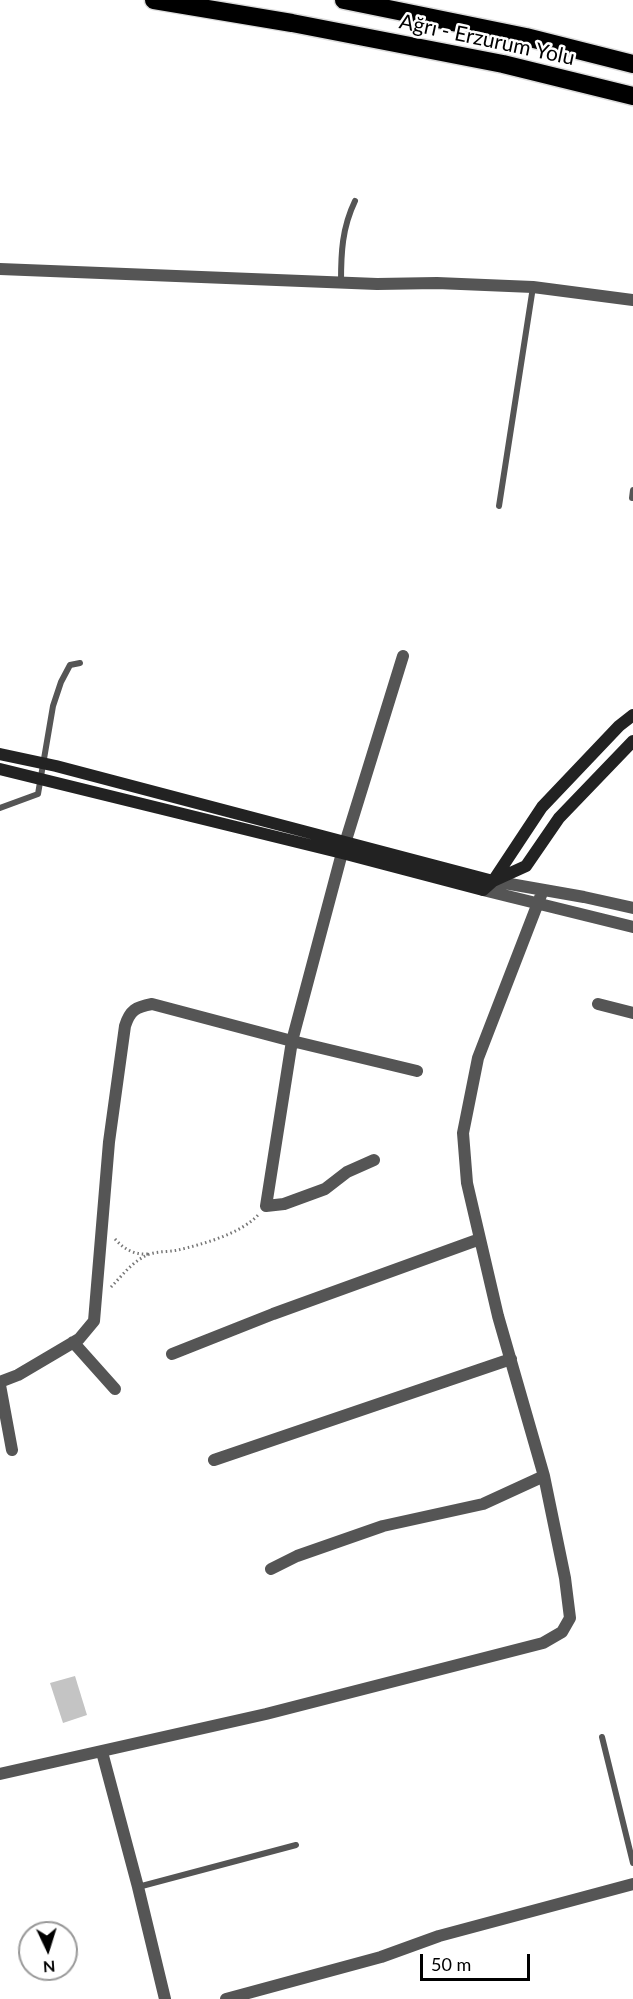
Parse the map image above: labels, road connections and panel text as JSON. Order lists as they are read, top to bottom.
{
  "streets": {
    "highway": ["Ağrı - Erzurum Yolu"]
  },
  "scale_bar": "50 m",
  "north": "bottom"
}
